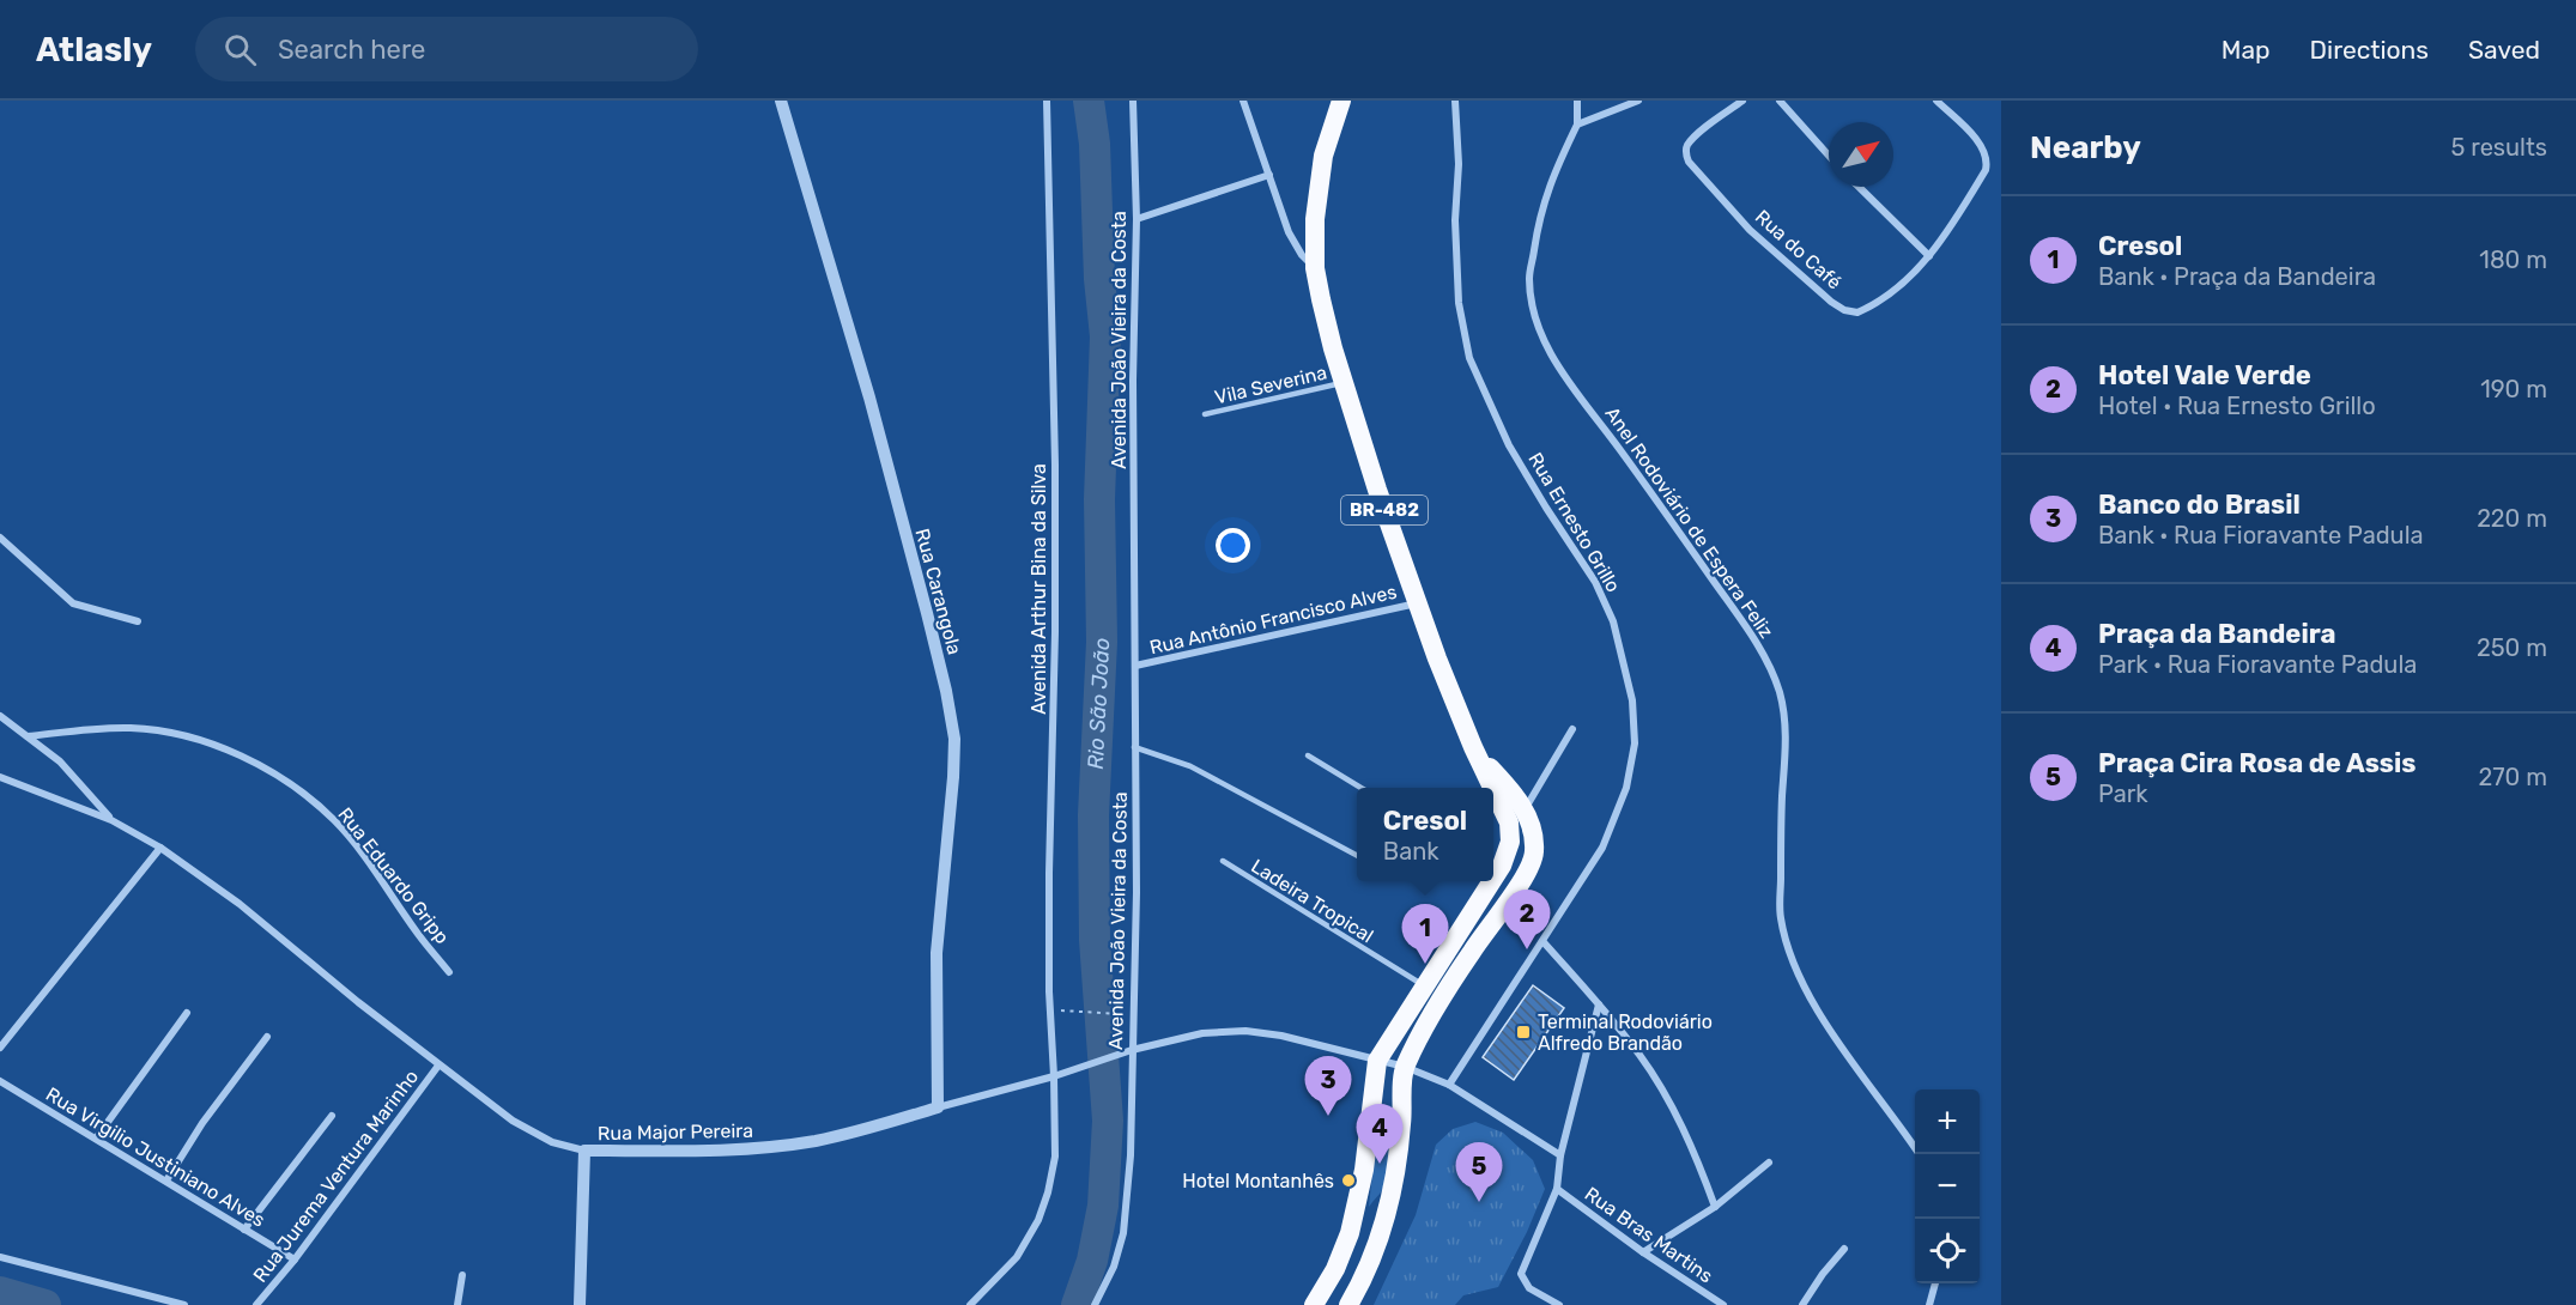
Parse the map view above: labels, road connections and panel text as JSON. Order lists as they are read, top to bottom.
{
  "streets": {
    "highway": ["BR-482"],
    "street": [
      "Rua do Café",
      "Avenida João Vieira da Costa",
      "Rua Ernesto Grillo",
      "Anel Rodoviário de Espera Feliz",
      "Avenida Arthur Bina da Silva",
      "Rua Carangola",
      "Rua Antônio Francisco Alves",
      "Rua Eduardo Gripp",
      "Rua Major Pereira",
      "Rua Virgilio Justiniano Alves",
      "Rua Jurema Ventura Marinho",
      "Rua Bras Martins"
    ],
    "lane": ["Vila Severina", "Ladeira Tropical"]
  },
  "crossings": [
    ["Avenida João Vieira da Costa", "Rua Antônio Francisco Alves"],
    ["Avenida João Vieira da Costa", "Rua Major Pereira"],
    ["Vila Severina", "BR-482"],
    ["BR-482", "Rua Antônio Francisco Alves"],
    ["BR-482", "Ladeira Tropical"],
    ["BR-482", "Rua Major Pereira"],
    ["Avenida Arthur Bina da Silva", "Rua Major Pereira"],
    ["Rua Carangola", "Rua Major Pereira"],
    ["Rua Major Pereira", "Rua Jurema Ventura Marinho"],
    ["Rua Virgilio Justiniano Alves", "Rua Jurema Ventura Marinho"]
  ],
  "water": ["Rio São João"],
  "places": {
    "transit": ["Terminal Rodoviário Alfredo Brandão"],
    "other": ["Hotel Montanhês"]
  },
  "north": "top right",
  "page": {
    "header": "Atlasly",
    "search": "Search here",
    "nav": ["Map", "Directions", "Saved"],
    "heading": ["Nearby", "5 results"],
    "list": [
      {
        "mark": "1",
        "name": "Cresol",
        "note": "Bank · Praça da Bandeira",
        "value": "180 m"
      },
      {
        "mark": "2",
        "name": "Hotel Vale Verde",
        "note": "Hotel · Rua Ernesto Grillo",
        "value": "190 m"
      },
      {
        "mark": "3",
        "name": "Banco do Brasil",
        "note": "Bank · Rua Fioravante Padula",
        "value": "220 m"
      },
      {
        "mark": "4",
        "name": "Praça da Bandeira",
        "note": "Park · Rua Fioravante Padula",
        "value": "250 m"
      },
      {
        "mark": "5",
        "name": "Praça Cira Rosa de Assis",
        "note": "Park",
        "value": "270 m"
      }
    ],
    "popup": ["Cresol", "Bank"],
    "pins": [
      "2",
      "1",
      "3",
      "4",
      "5"
    ],
    "map_buttons": ["+", "−"]
  }
}
